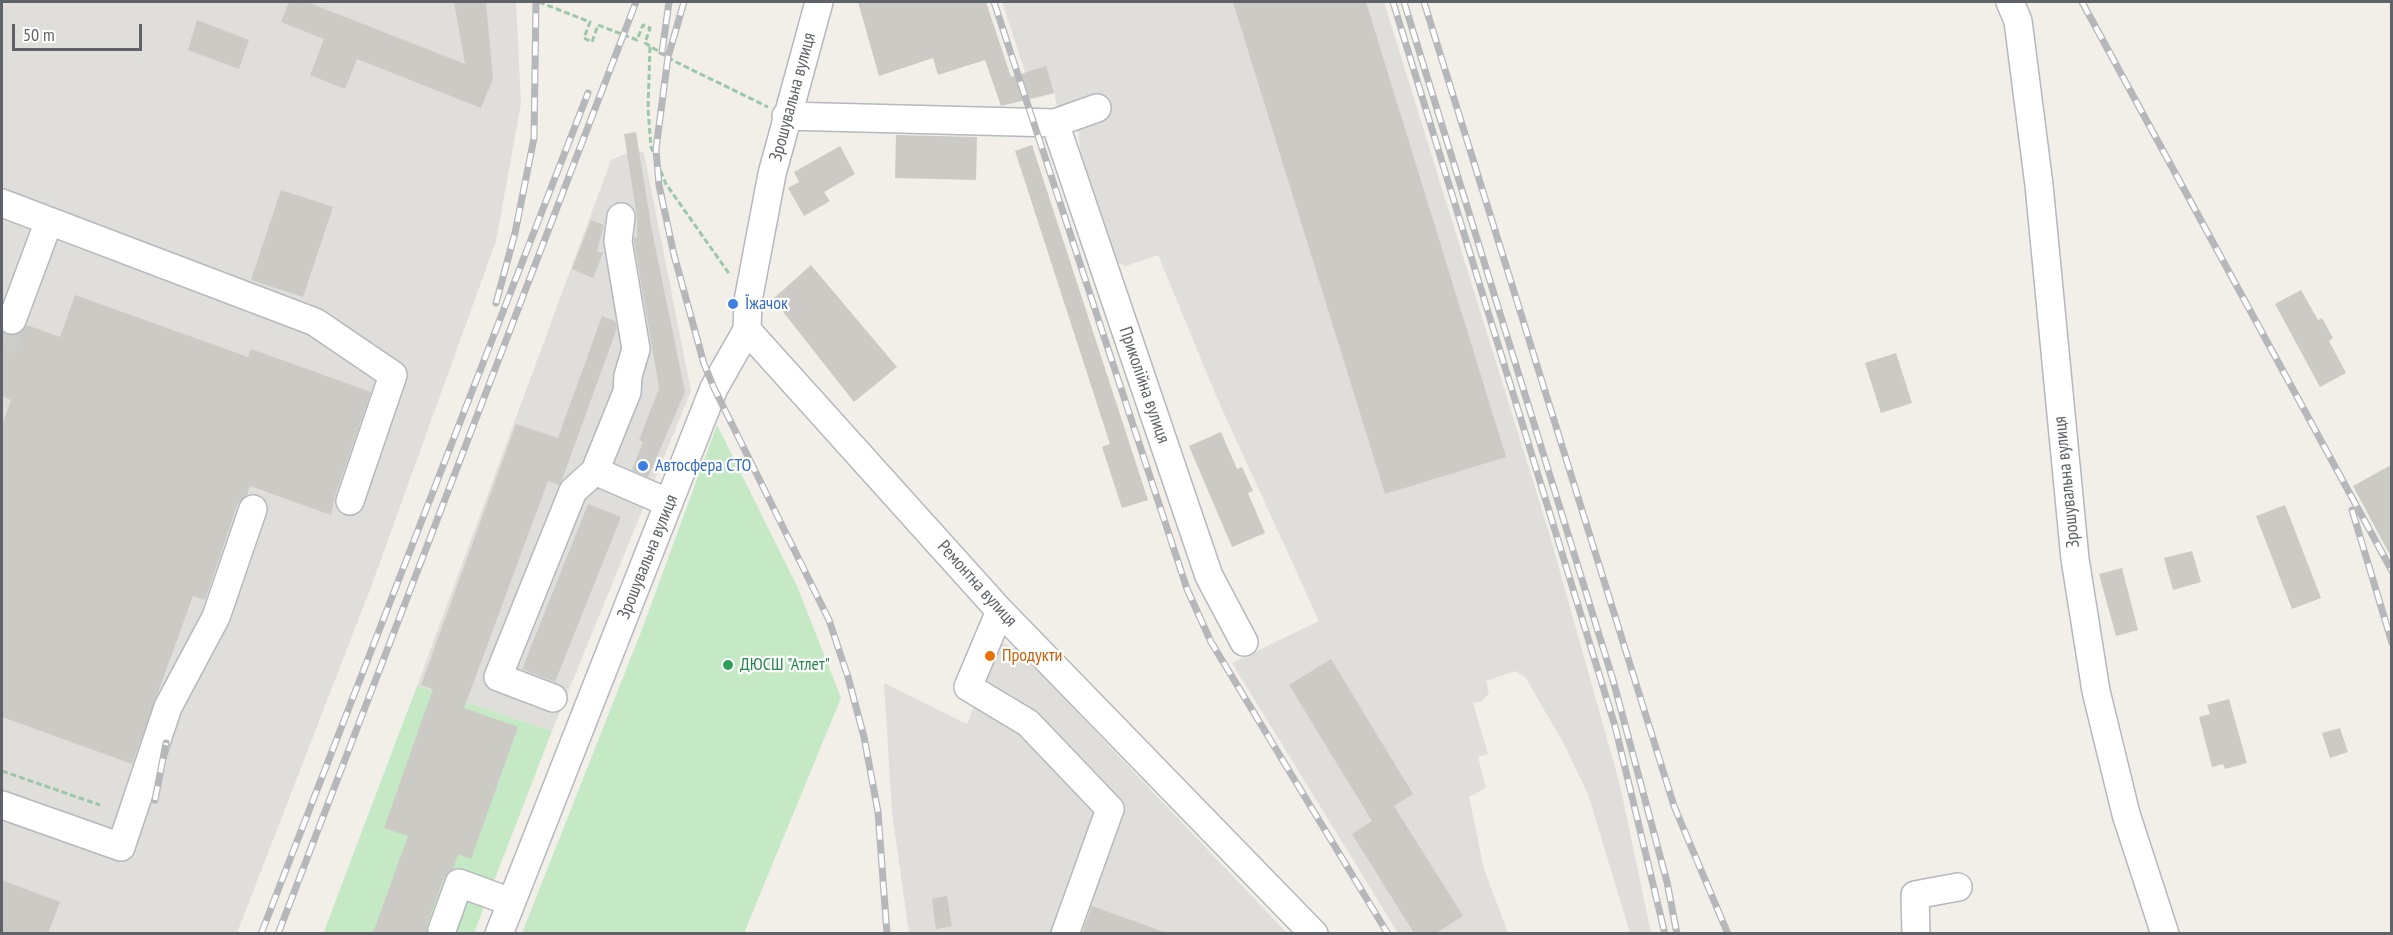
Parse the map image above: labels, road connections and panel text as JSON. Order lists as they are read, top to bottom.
{
  "streets": {
    "street": ["Зрошувальна вулиця", "Приколійна вулиця", "Ремонтна вулиця"]
  },
  "crossings": [
    ["Зрошувальна вулиця", "Ремонтна вулиця"]
  ],
  "places": [
    "Їжачок",
    "Автосфера СТО",
    "Продукти",
    "ДЮСШ \"Атлет\""
  ],
  "scale_bar": "50 m"
}
